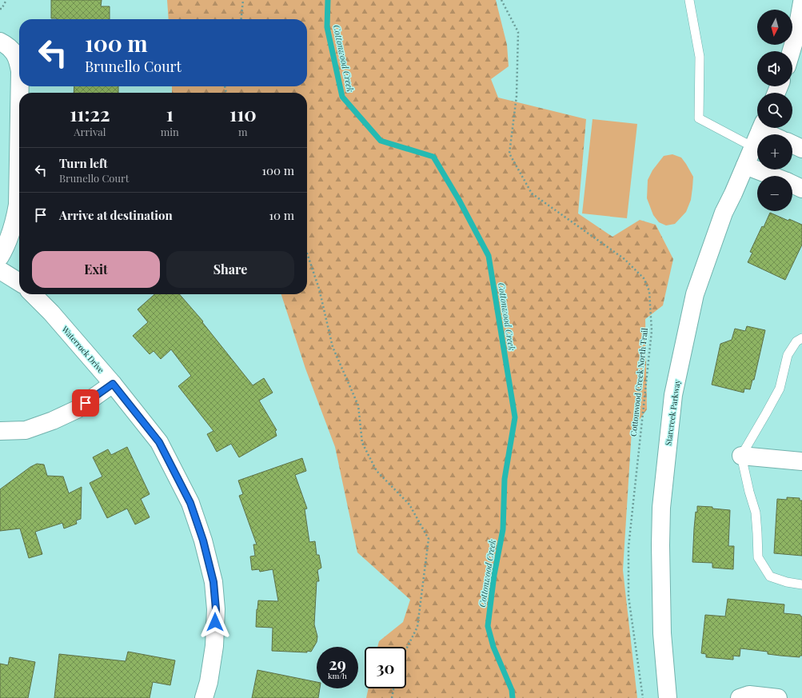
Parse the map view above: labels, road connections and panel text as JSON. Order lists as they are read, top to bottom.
{
  "streets": {
    "street": ["Waterrock Drive", "Starcreek Parkway"],
    "path": ["Cottonwood Creek North Trail"]
  },
  "water": ["Cottonwood Creek"],
  "north": "bottom",
  "page": {
    "map_buttons": ["+", "−"],
    "turn": ["100 m", "Brunello Court"],
    "eta": [
      "11:22",
      "Arrival",
      "1",
      "min",
      "110",
      "m"
    ],
    "list": [
      {
        "name": "Turn left",
        "note": "Brunello Court",
        "value": "100 m"
      },
      {
        "name": "Arrive at destination",
        "value": "10 m"
      }
    ],
    "buttons": ["Exit", "Share"],
    "speed": "29 km/h",
    "limit": "30"
  }
}
